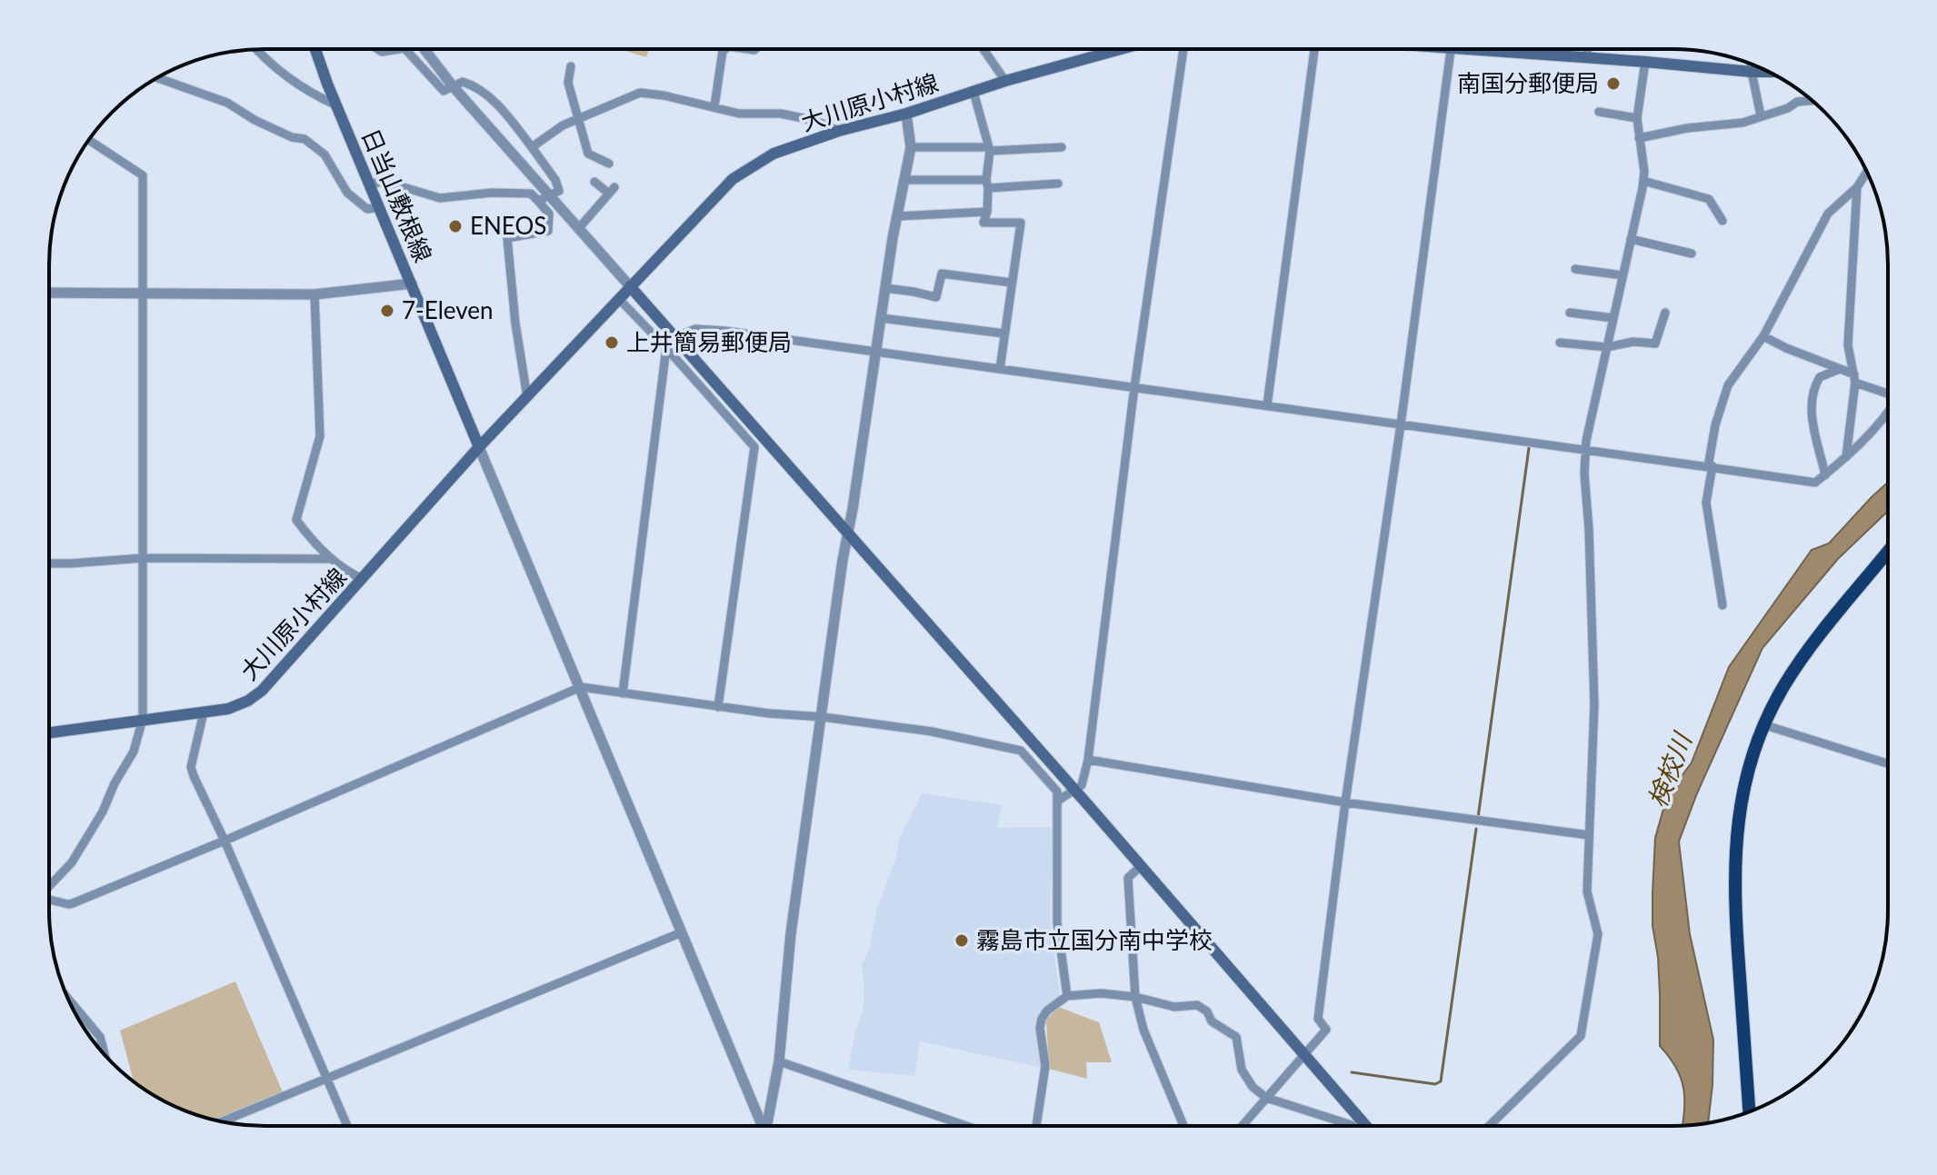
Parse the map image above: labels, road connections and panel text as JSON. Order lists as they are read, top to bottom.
{
  "streets": {
    "main road": ["大川原小村線", "日当山敷根線"]
  },
  "crossings": [
    ["大川原小村線", "日当山敷根線"]
  ],
  "water": ["検校川"],
  "places": [
    "南国分郵便局",
    "ENEOS",
    "7-Eleven",
    "上井簡易郵便局",
    "霧島市立国分南中学校"
  ]
}
